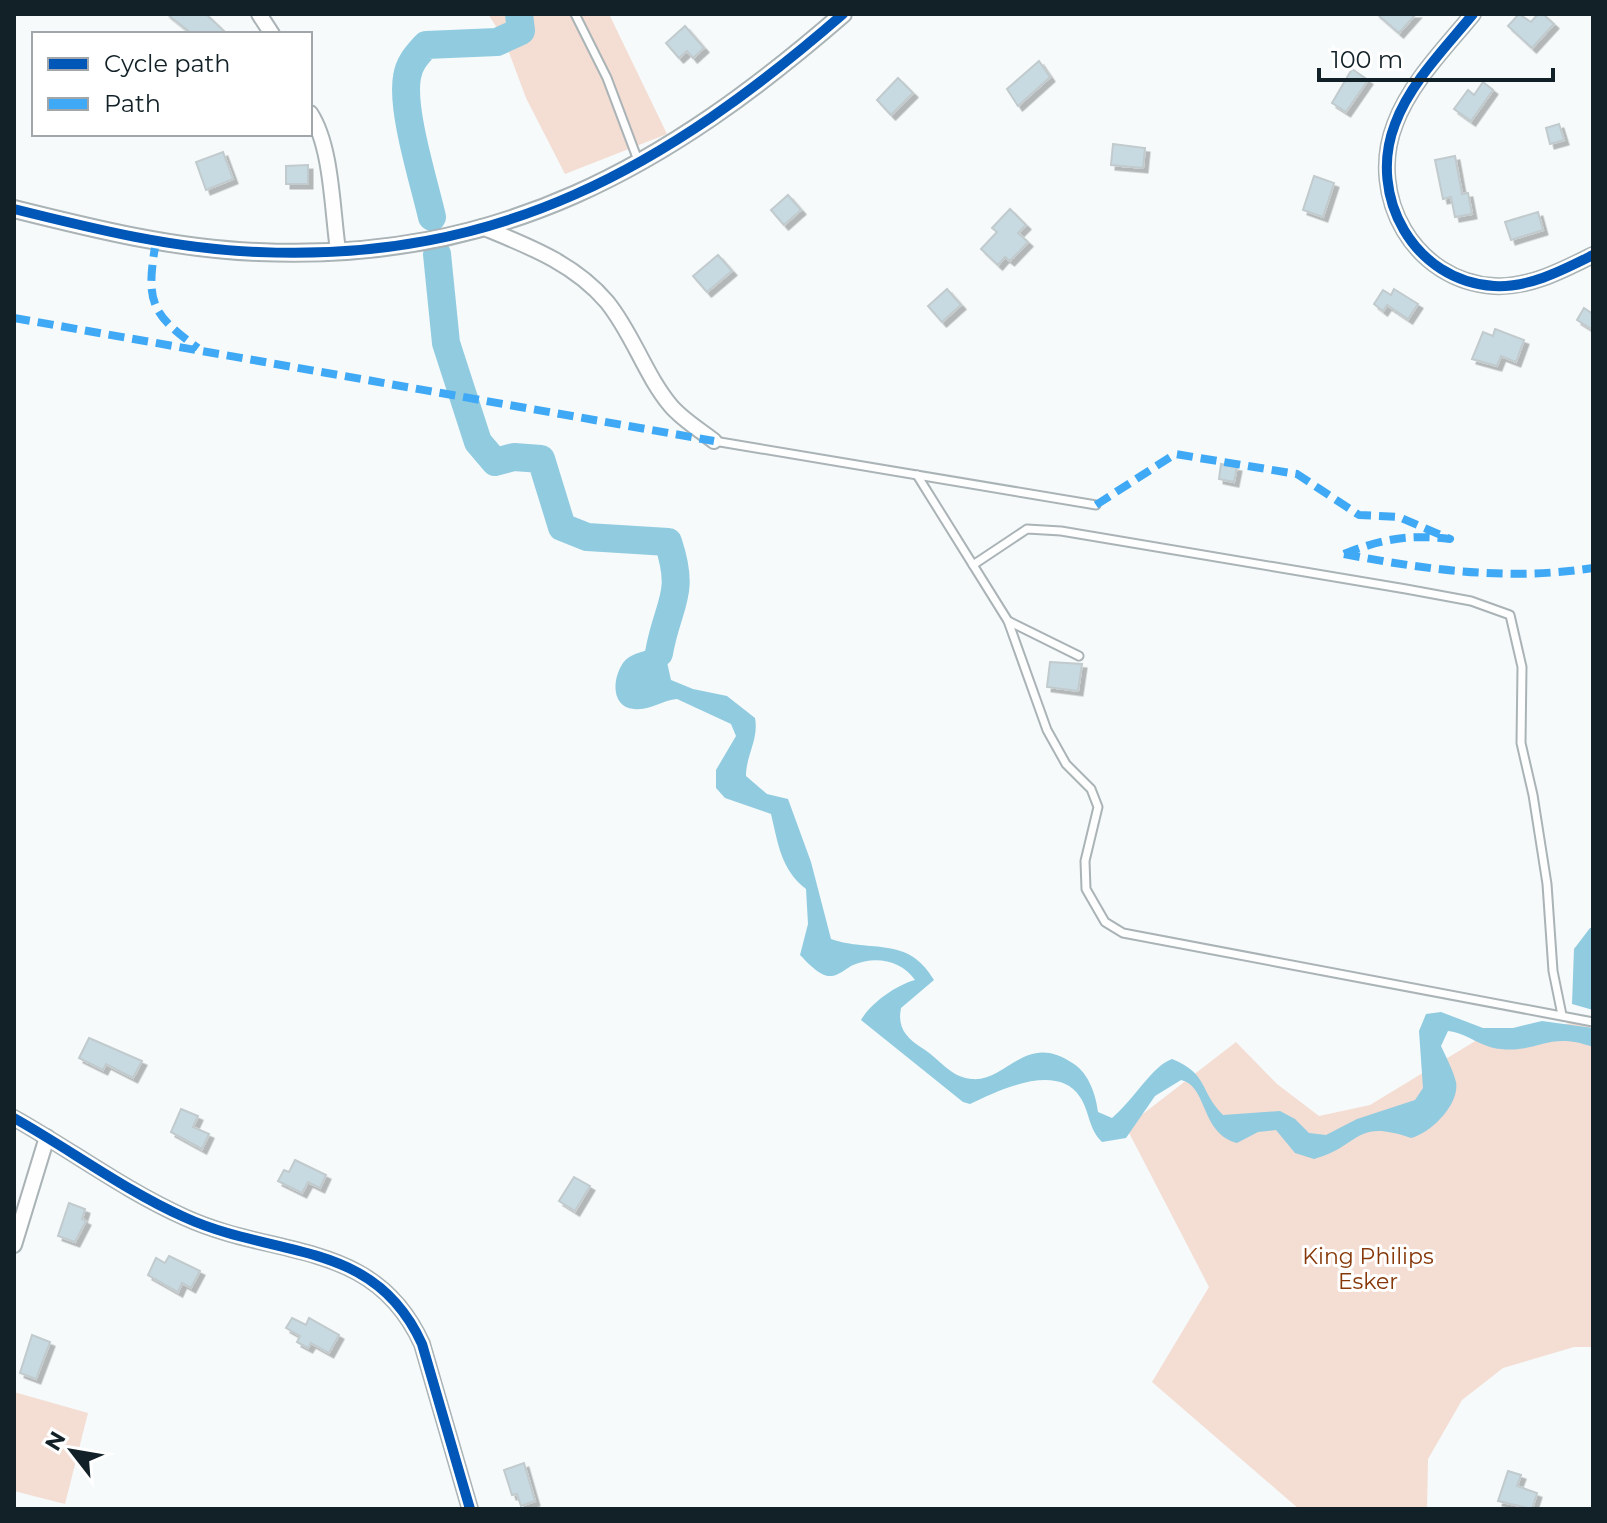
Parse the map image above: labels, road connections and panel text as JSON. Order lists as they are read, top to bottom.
{
  "parks": ["King Philips Esker"],
  "legend": ["Cycle path", "Path"],
  "scale_bar": "100 m",
  "north": "top left"
}
